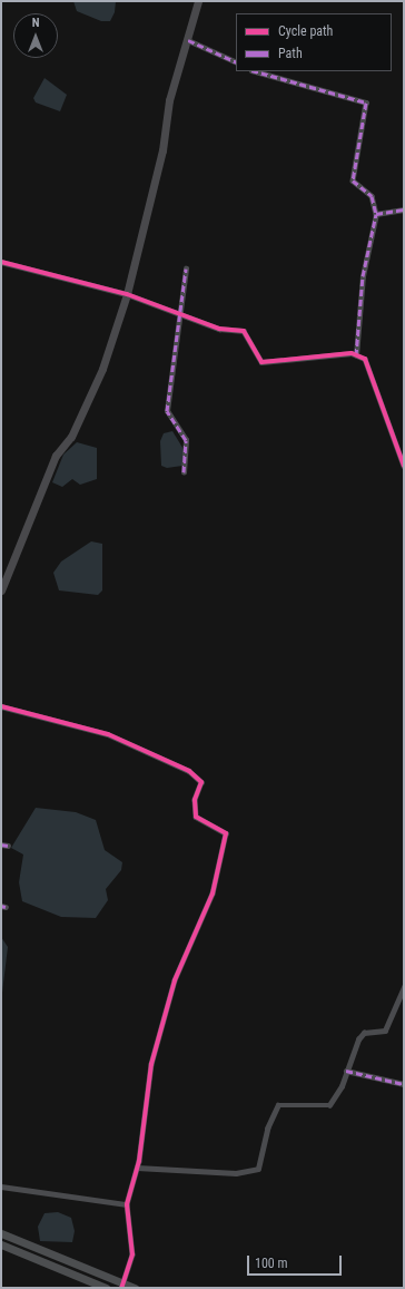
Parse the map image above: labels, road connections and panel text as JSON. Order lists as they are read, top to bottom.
{
  "legend": ["Cycle path", "Path"],
  "scale_bar": "100 m",
  "north": "top"
}
